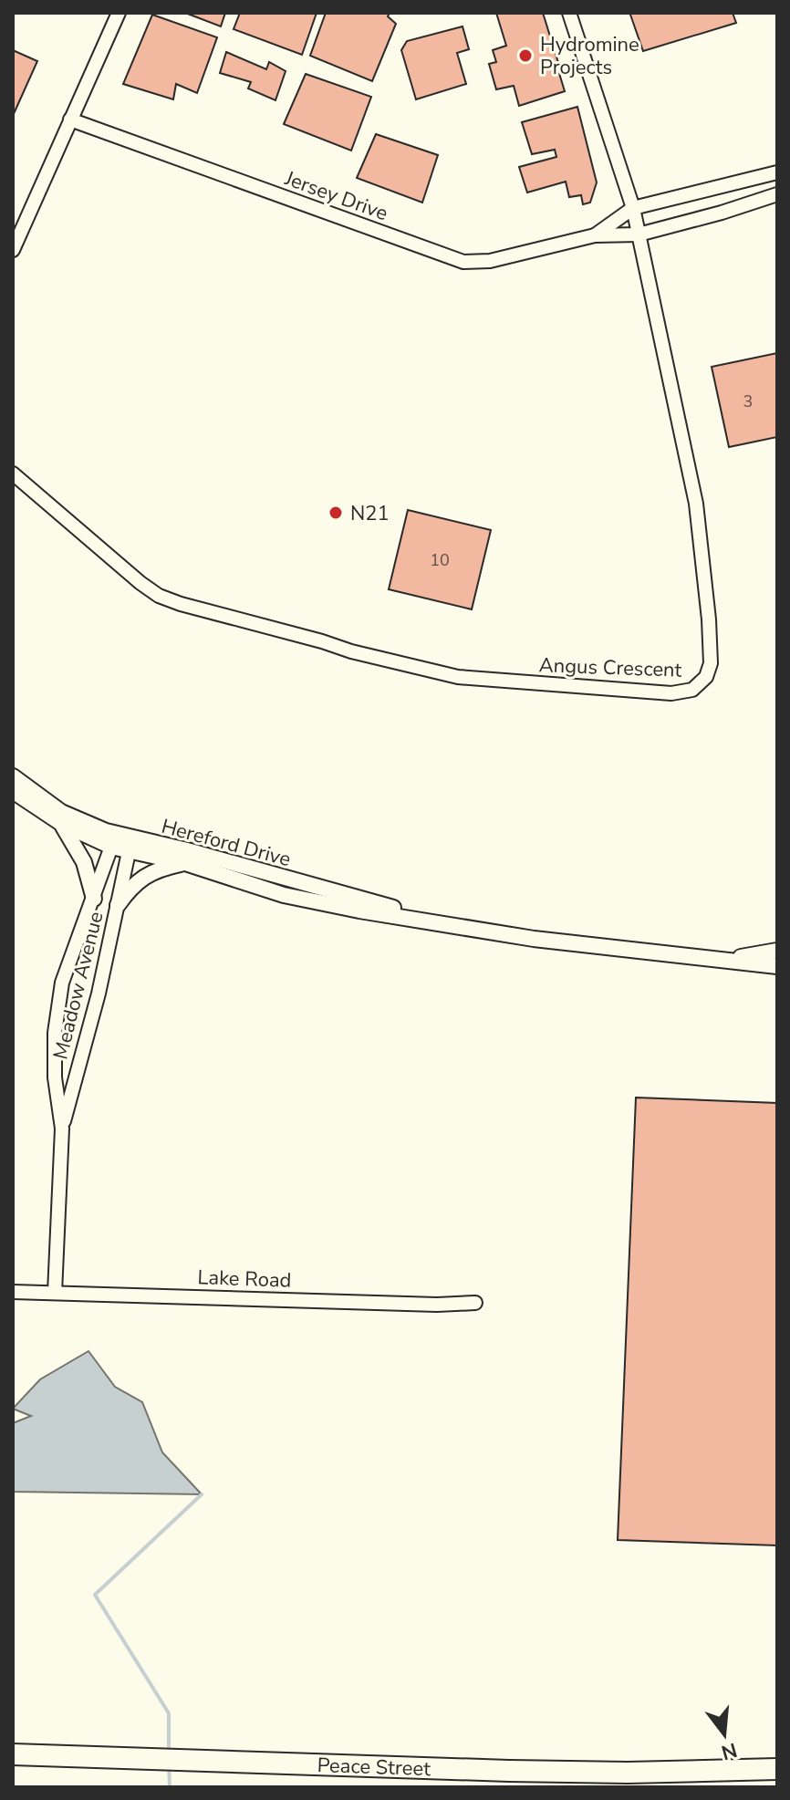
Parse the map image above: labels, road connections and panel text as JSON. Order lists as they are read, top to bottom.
{
  "streets": {
    "main road": ["Peace Street"],
    "street": [
      "Jersey Drive",
      "Angus Crescent",
      "Hereford Drive",
      "Meadow Avenue",
      "Lake Road"
    ]
  },
  "crossings": [
    ["Jersey Drive", "Angus Crescent"],
    ["Hereford Drive", "Meadow Avenue"],
    ["Meadow Avenue", "Lake Road"]
  ],
  "places": ["Hydromine Projects", "N21"],
  "house_numbers": ["3", "10"],
  "north": "bottom"
}
